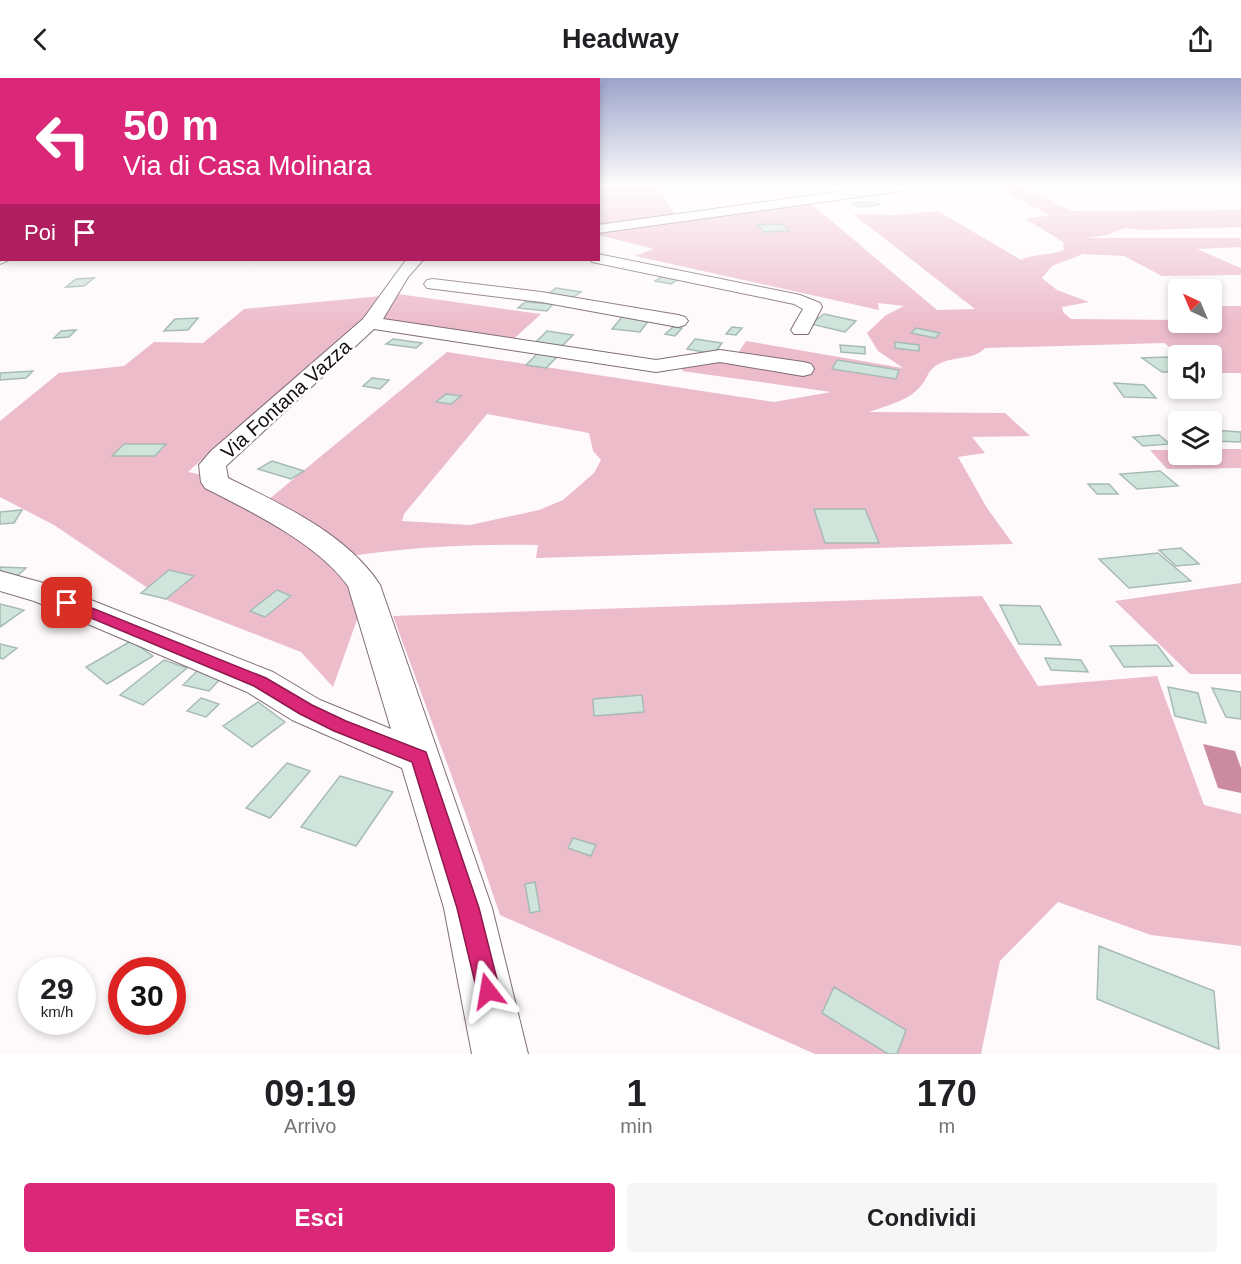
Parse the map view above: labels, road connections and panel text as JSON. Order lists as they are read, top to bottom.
{
  "streets": {
    "street": ["Via Fontana Vazza"]
  },
  "north": "top left",
  "page": {
    "header": "Headway",
    "turn": ["50 m", "Via di Casa Molinara"],
    "then": "Poi",
    "speed": "29 km/h",
    "limit": "30",
    "eta": [
      "09:19",
      "Arrivo",
      "1",
      "min",
      "170",
      "m"
    ],
    "buttons": ["Esci", "Condividi"]
  }
}
